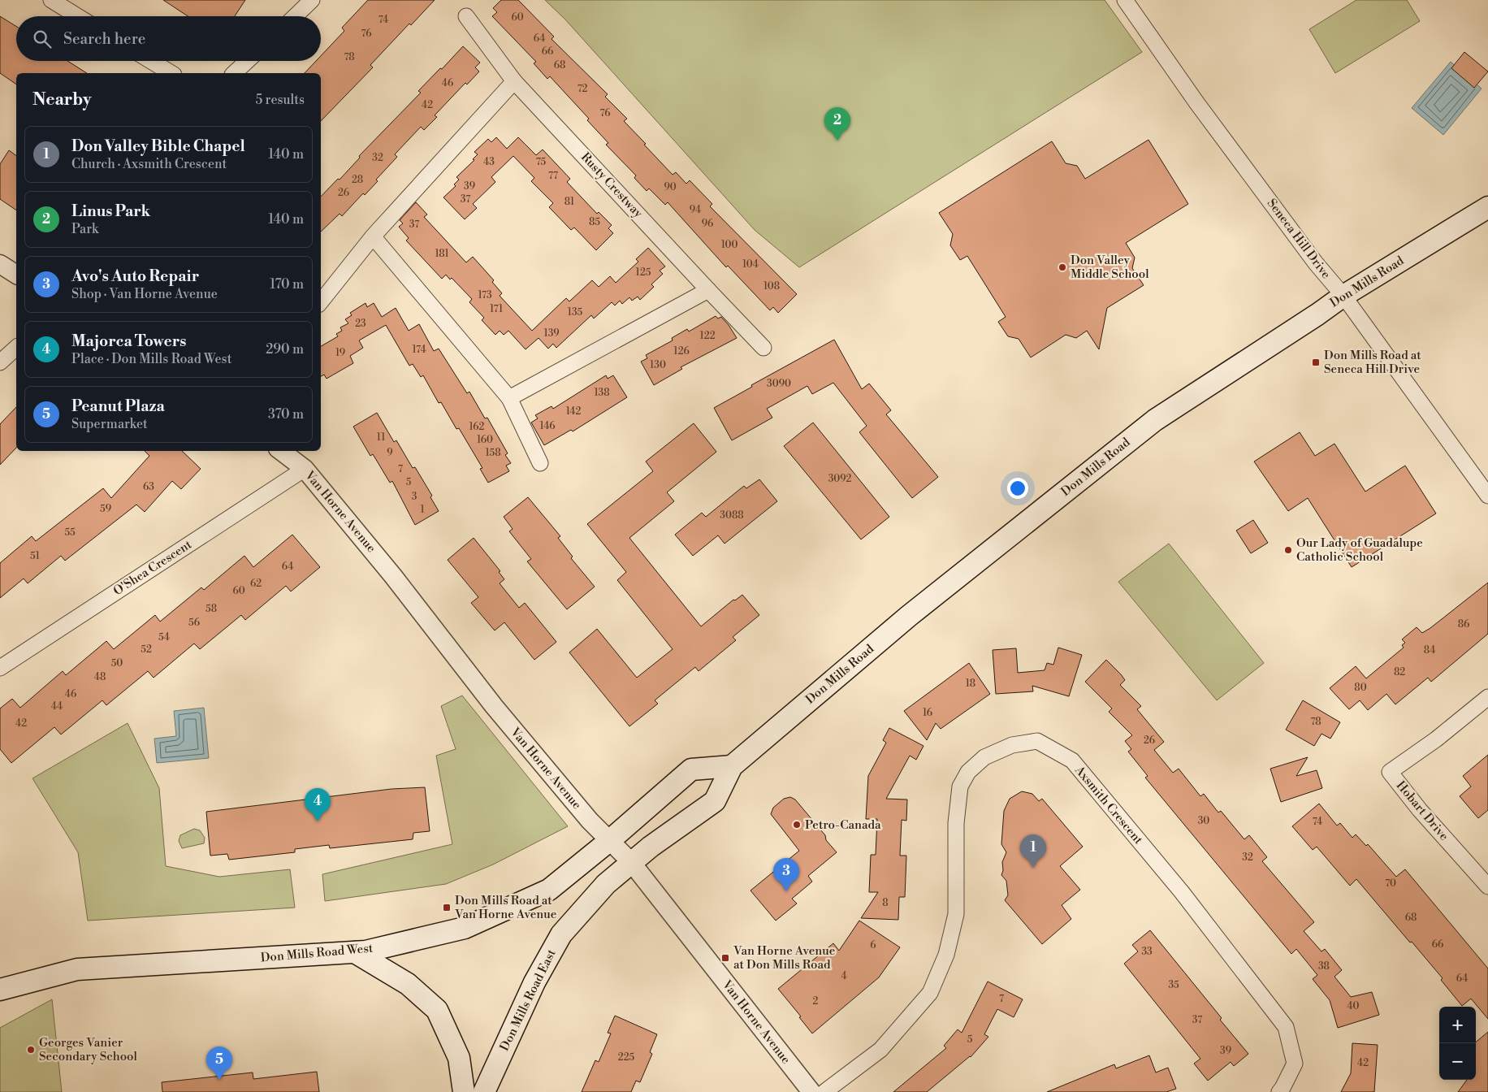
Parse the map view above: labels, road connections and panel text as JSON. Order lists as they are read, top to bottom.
{
  "streets": {
    "main road": ["Don Mills Road", "Don Mills Road West", "Don Mills Road East"],
    "street": [
      "Rusty Crestway",
      "Seneca Hill Drive",
      "Van Horne Avenue",
      "O'Shea Crescent",
      "Axsmith Crescent",
      "Hobart Drive"
    ]
  },
  "crossings": [
    ["Seneca Hill Drive", "Don Mills Road"],
    ["Don Mills Road", "Van Horne Avenue"],
    ["Don Mills Road", "Don Mills Road East"],
    ["Van Horne Avenue", "O'Shea Crescent"],
    ["Van Horne Avenue", "Don Mills Road West"],
    ["Van Horne Avenue", "Don Mills Road East"]
  ],
  "places": {
    "other": [
      "Don Valley Middle School",
      "Our Lady of Guadalupe Catholic School",
      "Petro-Canada",
      "Georges Vanier Secondary School"
    ],
    "transit": ["Don Mills Road at Seneca Hill Drive", "Don Mills Road at Van Horne Avenue", "Van Horne Avenue at Don Mills Road"]
  },
  "house_numbers": [
    "60",
    "74",
    "76",
    "64",
    "66",
    "78",
    "68",
    "46",
    "72",
    "42",
    "76",
    "32",
    "43",
    "75",
    "77",
    "28",
    "39",
    "90",
    "26",
    "37",
    "81",
    "94",
    "85",
    "96",
    "37",
    "100",
    "181",
    "104",
    "125",
    "108",
    "173",
    "171",
    "135",
    "23",
    "139",
    "122",
    "174",
    "126",
    "19",
    "130",
    "3090",
    "138",
    "142",
    "146",
    "162",
    "11",
    "160",
    "9",
    "158",
    "7",
    "3092",
    "5",
    "63",
    "3",
    "59",
    "1",
    "3088",
    "55",
    "51",
    "64",
    "62",
    "60",
    "58",
    "56",
    "86",
    "54",
    "52",
    "84",
    "50",
    "82",
    "48",
    "18",
    "80",
    "46",
    "44",
    "16",
    "78",
    "42",
    "26",
    "30",
    "74",
    "32",
    "70",
    "8",
    "68",
    "66",
    "6",
    "33",
    "38",
    "4",
    "64",
    "35",
    "7",
    "2",
    "40",
    "37",
    "5",
    "39",
    "225",
    "42"
  ],
  "page": {
    "search": "Search here",
    "heading": ["Nearby", "5 results"],
    "pins": [
      "2",
      "4",
      "1",
      "3",
      "5"
    ],
    "list": [
      {
        "mark": "1",
        "name": "Don Valley Bible Chapel",
        "note": "Church · Axsmith Crescent",
        "value": "140 m"
      },
      {
        "mark": "2",
        "name": "Linus Park",
        "note": "Park",
        "value": "140 m"
      },
      {
        "mark": "3",
        "name": "Avo's Auto Repair",
        "note": "Shop · Van Horne Avenue",
        "value": "170 m"
      },
      {
        "mark": "4",
        "name": "Majorca Towers",
        "note": "Place · Don Mills Road West",
        "value": "290 m"
      },
      {
        "mark": "5",
        "name": "Peanut Plaza",
        "note": "Supermarket",
        "value": "370 m"
      }
    ],
    "map_buttons": ["+", "−"]
  }
}
